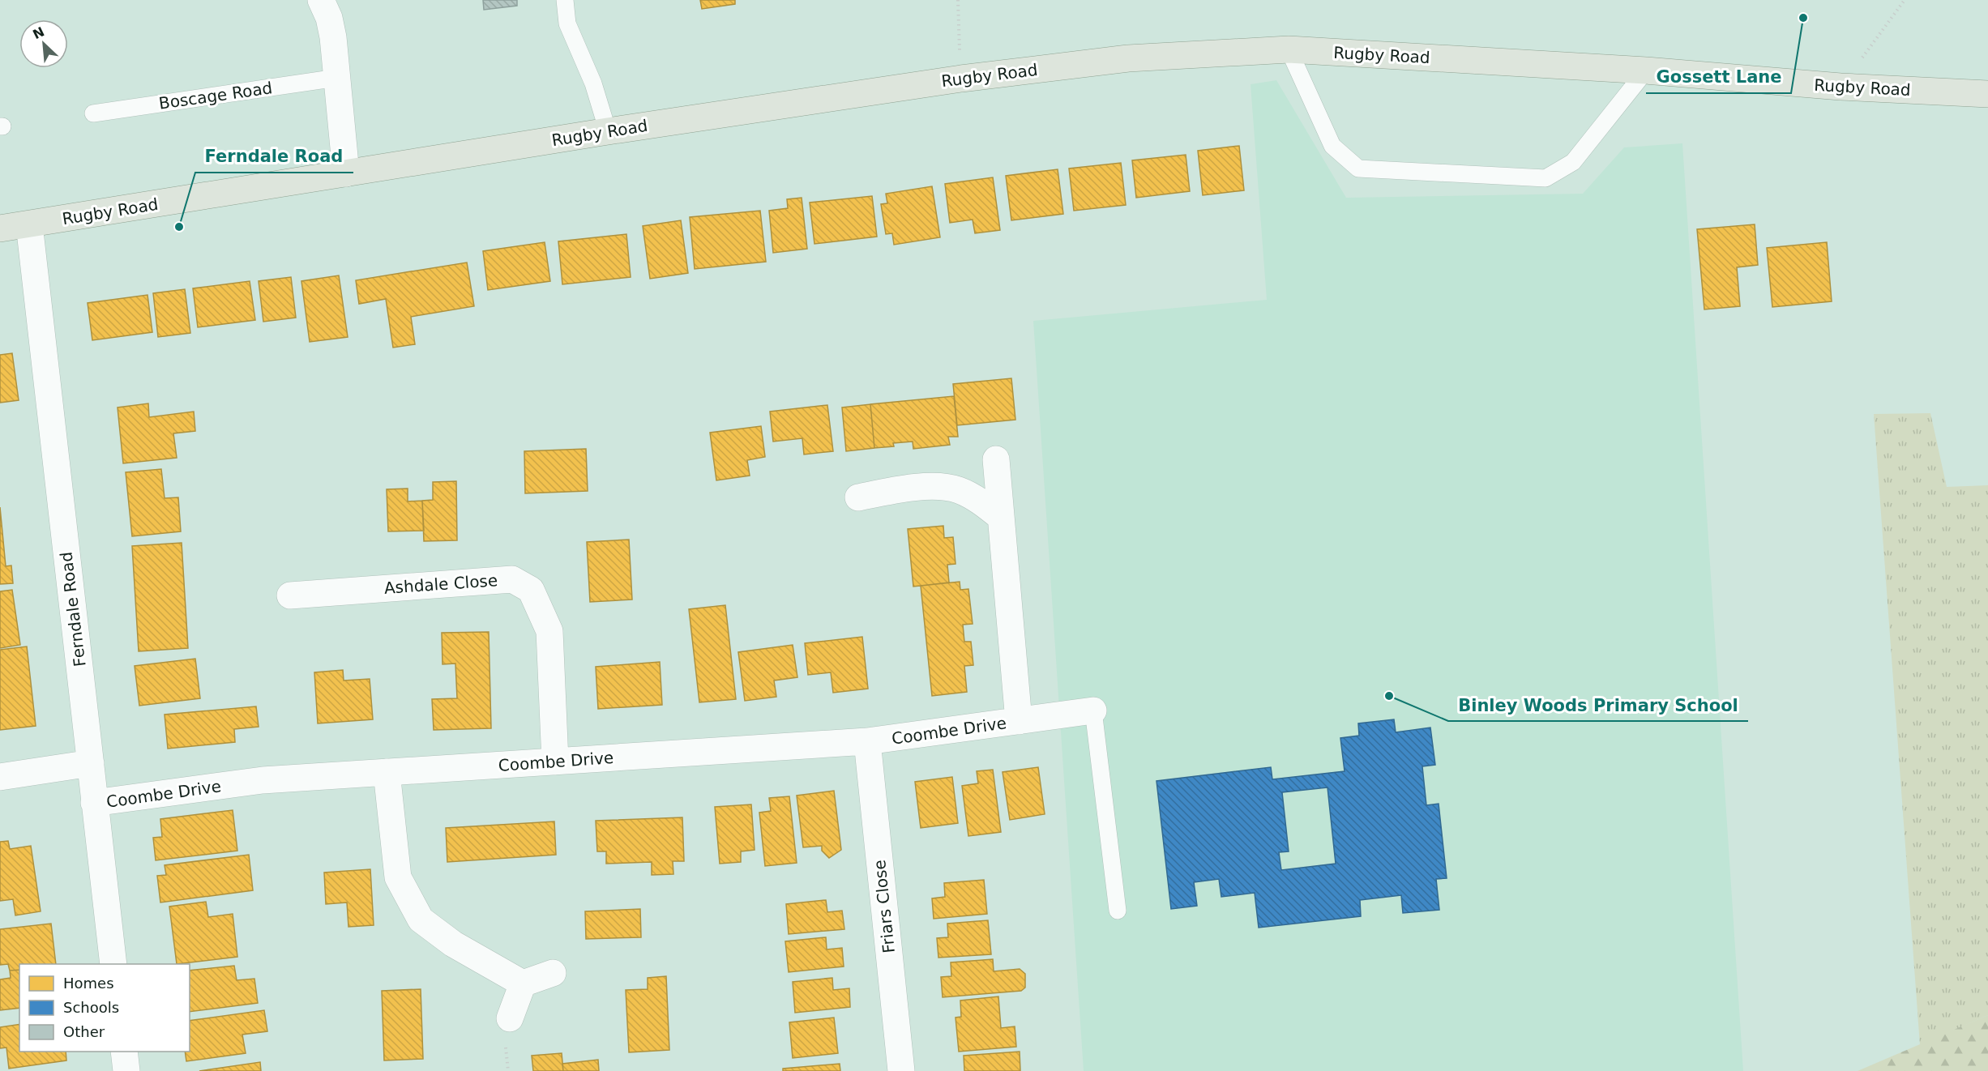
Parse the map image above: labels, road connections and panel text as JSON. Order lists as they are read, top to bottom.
{
  "streets": {
    "main road": ["Rugby Road"],
    "street": [
      "Ashdale Close",
      "Ferndale Road",
      "Coombe Drive",
      "Friars Close"
    ],
    "lane": ["Boscage Road"]
  },
  "crossings": [
    ["Rugby Road", "Ferndale Road"],
    ["Ashdale Close", "Coombe Drive"],
    ["Ferndale Road", "Coombe Drive"],
    ["Coombe Drive", "Friars Close"]
  ],
  "places": ["Gossett Lane", "Ferndale Road", "Binley Woods Primary School"],
  "legend": ["Homes", "Schools", "Other"],
  "north": "top left"
}
